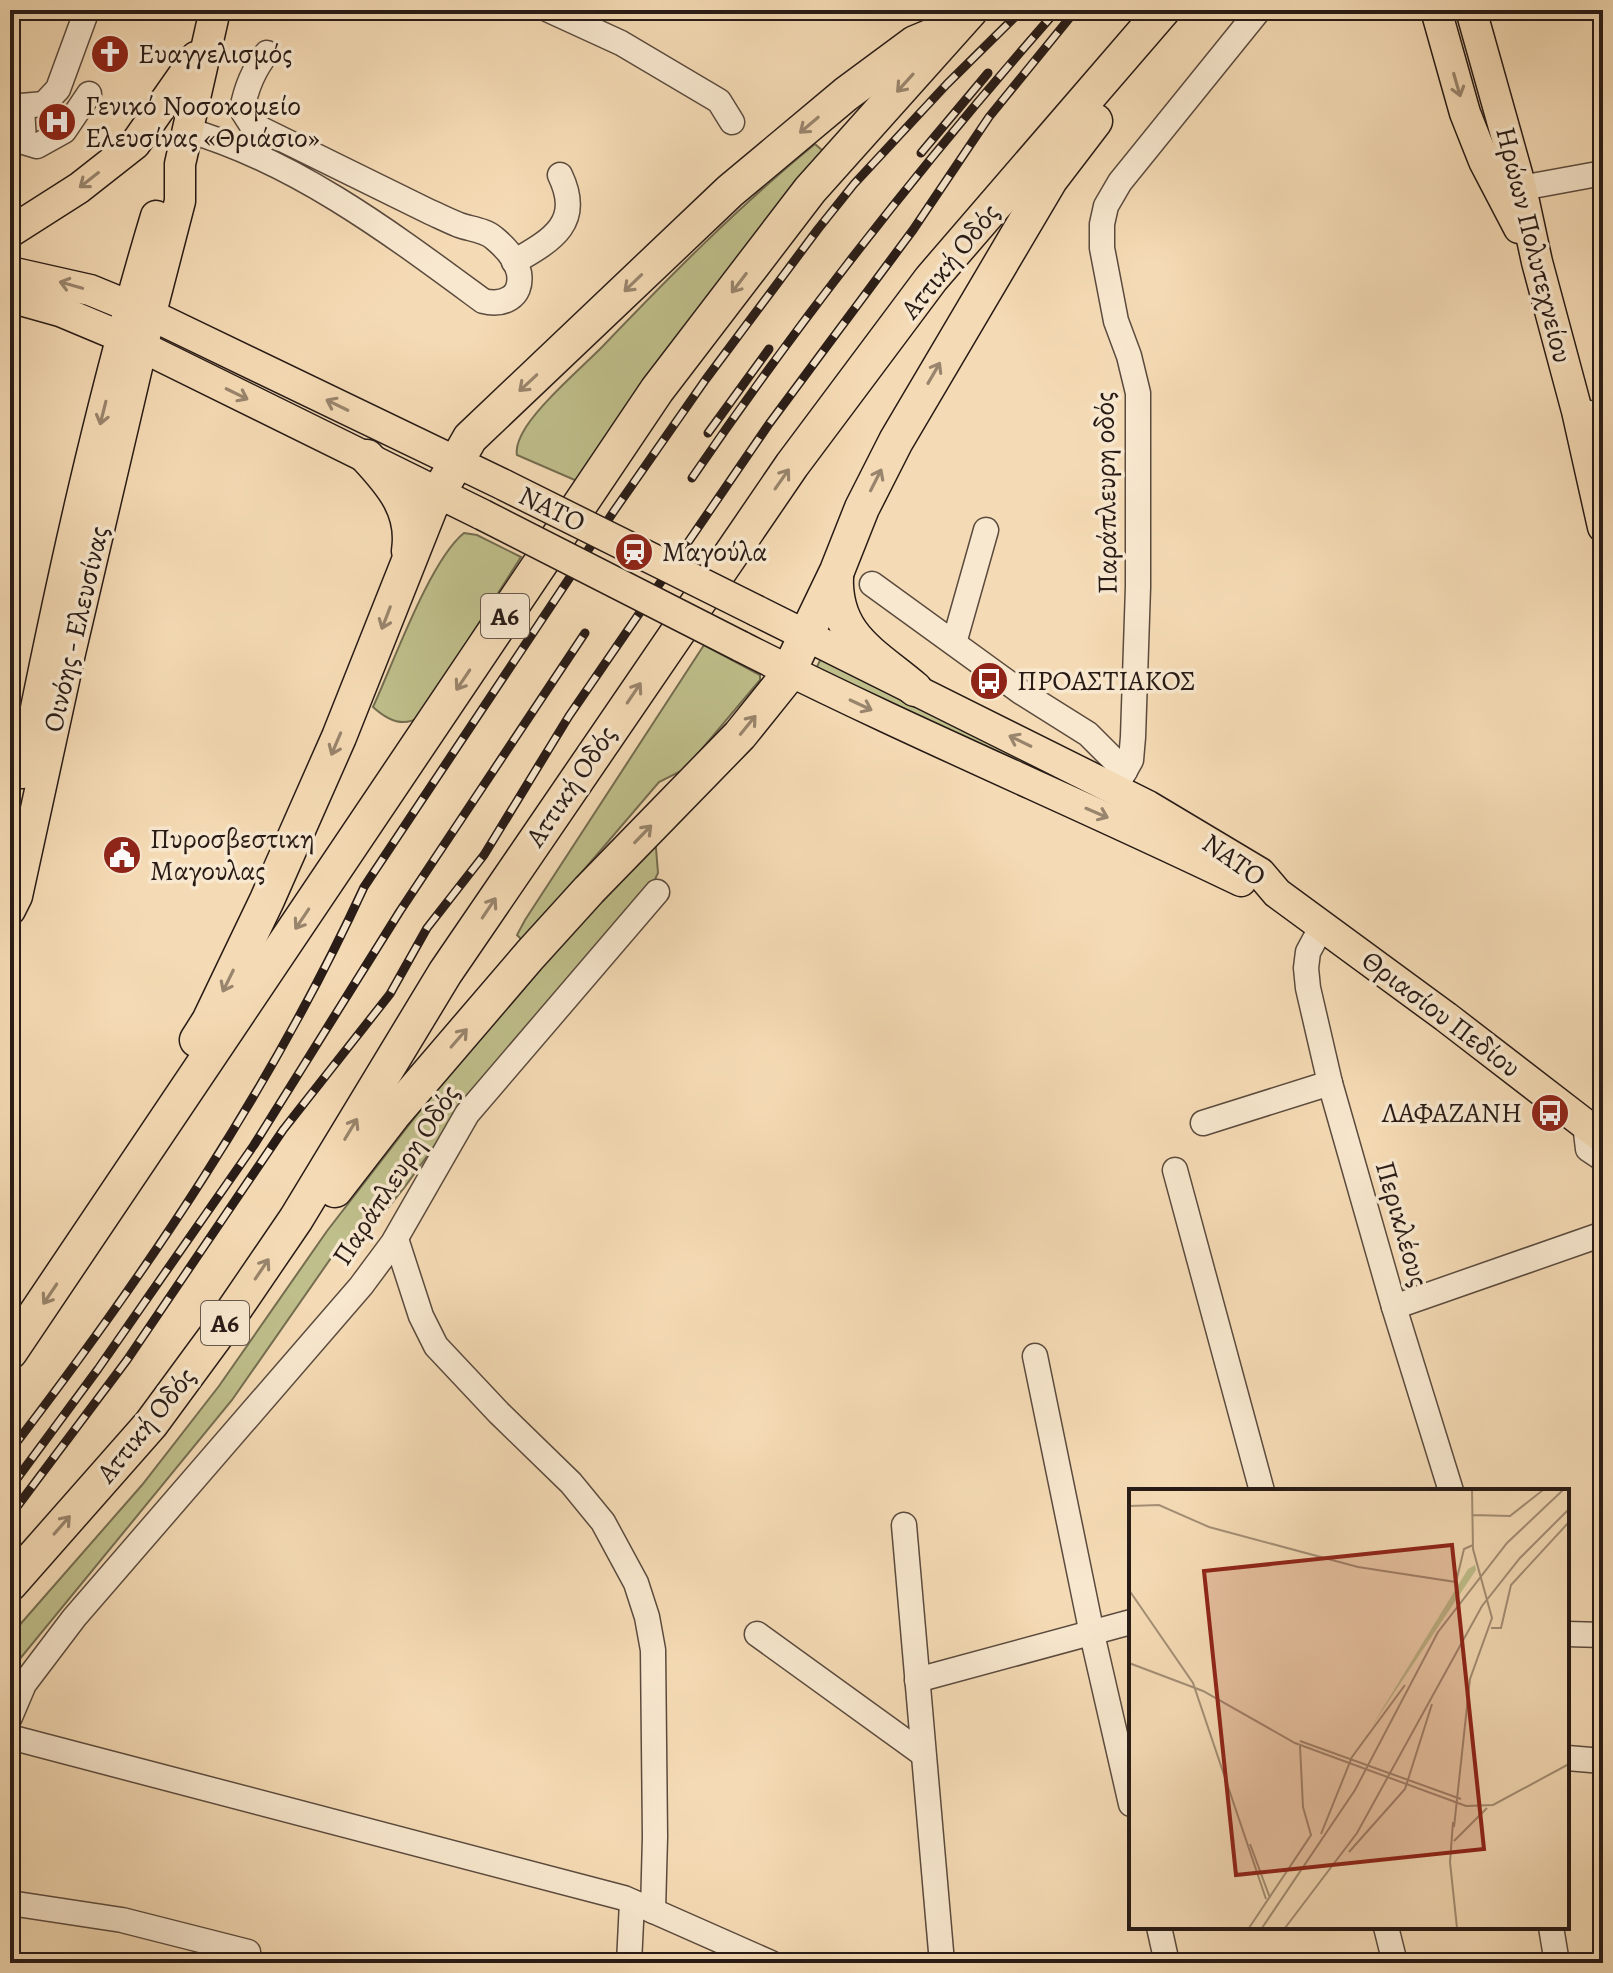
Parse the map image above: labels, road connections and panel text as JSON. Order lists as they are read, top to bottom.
{
  "streets": {
    "highway": ["Αττική Οδός", "Α6"],
    "main road": [
      "Ηρώων Πολυτεχνείου",
      "ΝΑΤΟ",
      "Οινόης - Ελευσίνας",
      "Θριασίου Πεδίου"
    ],
    "street": ["Παράπλευρη οδός", "Παράπλευρη Οδός", "Περικλέους"]
  },
  "crossings": [
    ["Παράπλευρη οδός", "ΝΑΤΟ"],
    ["ΝΑΤΟ", "Οινόης - Ελευσίνας"],
    ["ΝΑΤΟ", "Θριασίου Πεδίου"],
    ["Θριασίου Πεδίου", "Περικλέους"]
  ],
  "places": {
    "church": ["Ευαγγελισμός"],
    "hospital": ["Γενικό Νοσοκομείο Ελευσίνας «Θριάσιο»"],
    "station": ["Μαγούλα"],
    "bus stop": ["ΠΡΟΑΣΤΙΑΚΟΣ", "ΛΑΦΑΖΑΝΗ"],
    "public building": ["Πυροσβεστικη Μαγουλας"]
  }
}
